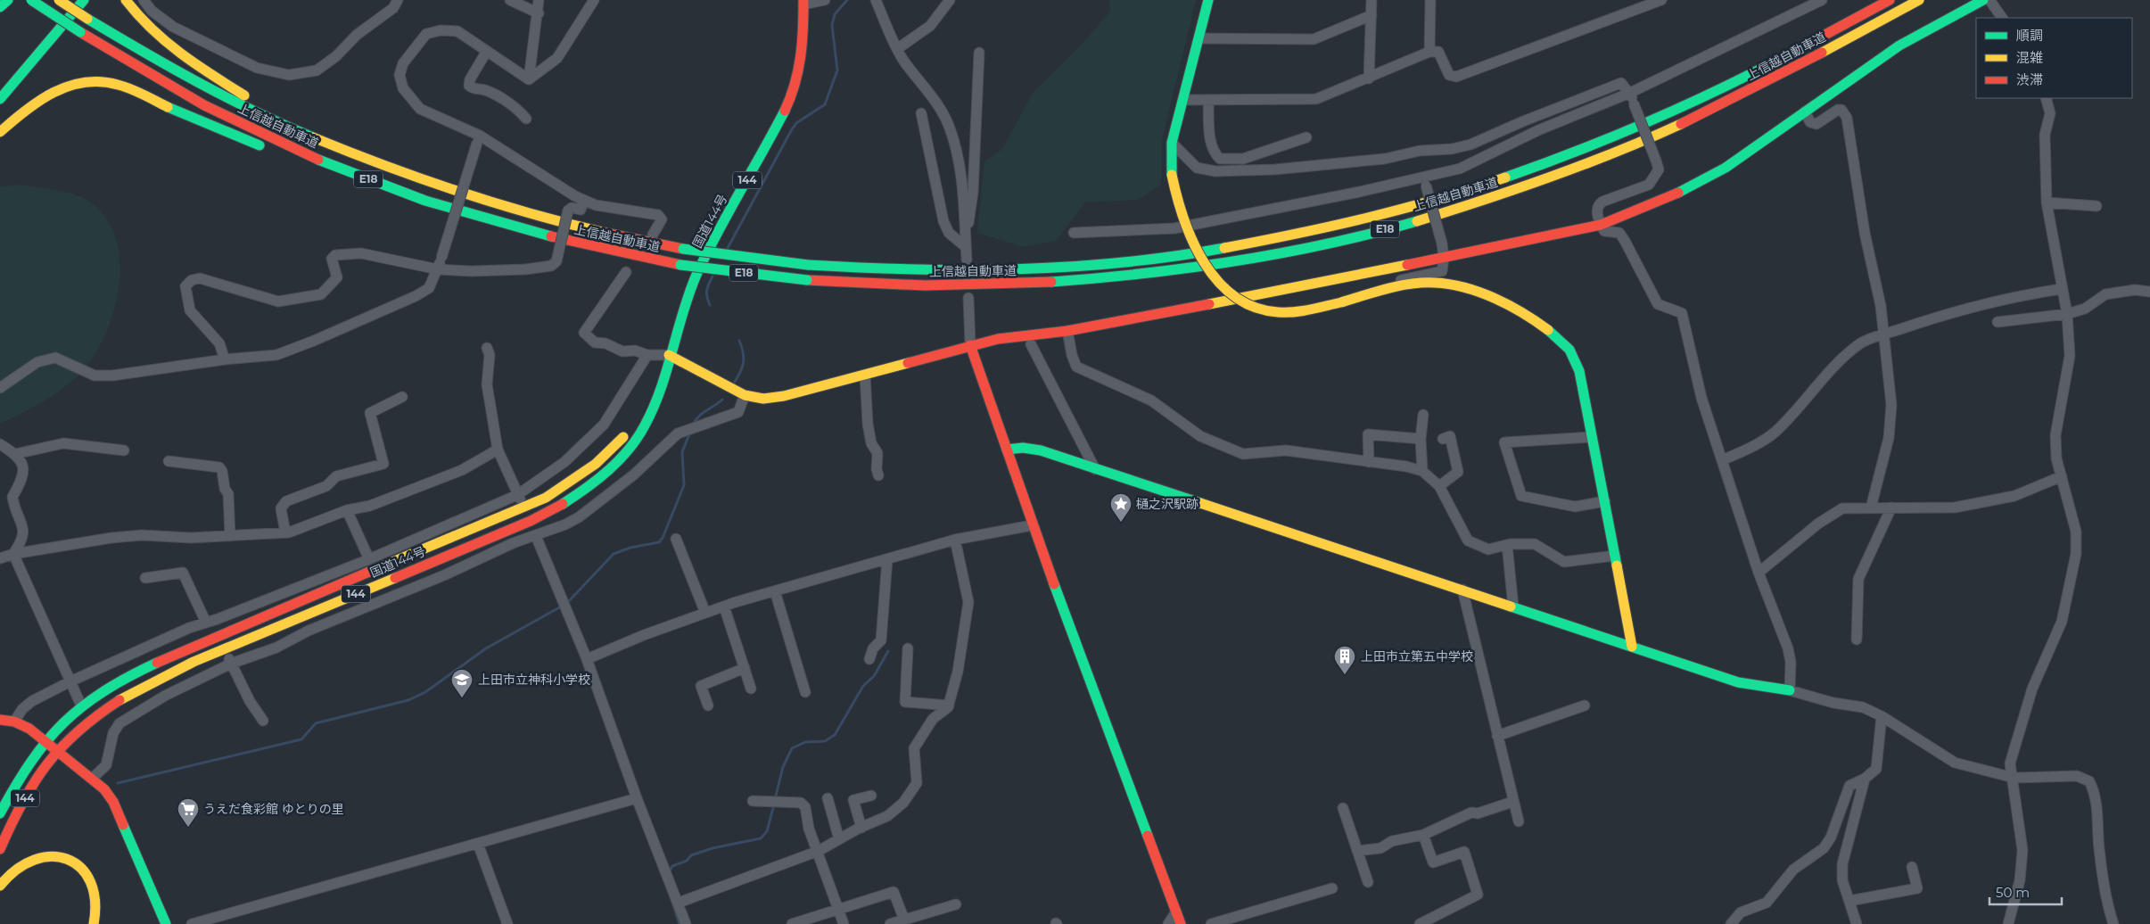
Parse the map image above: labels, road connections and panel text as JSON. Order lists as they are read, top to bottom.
{
  "streets": {
    "main road": [
      "上信越自動車道",
      "E18",
      "144",
      "国道144号"
    ]
  },
  "crossings": [
    ["144", "国道144号"]
  ],
  "places": {
    "place": ["樋之沢駅跡"],
    "building": ["上田市立第五中学校"],
    "school or university": ["上田市立神科小学校"],
    "supermarket": ["うえだ食彩館 ゆとりの里"]
  },
  "legend": ["順調", "混雑", "渋滞"],
  "scale_bar": "50 m"
}
